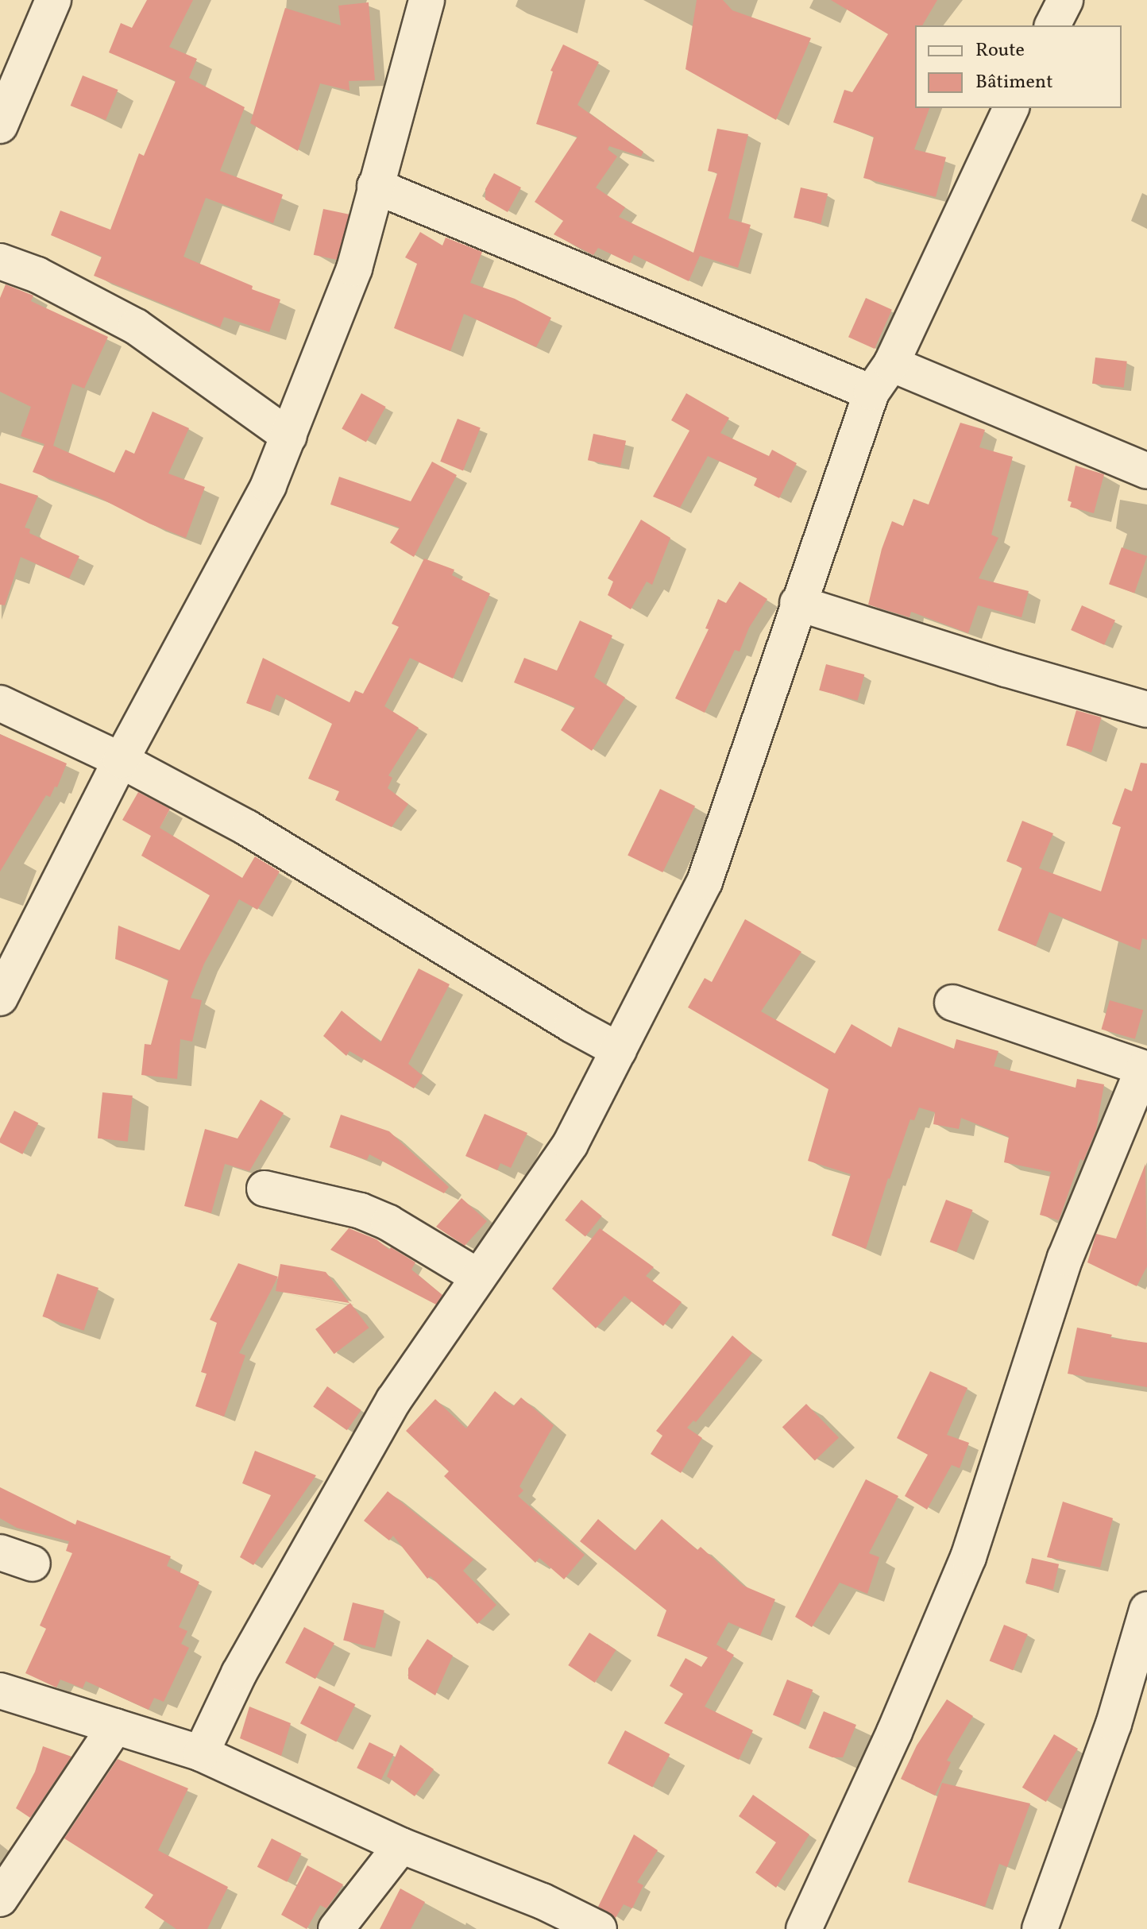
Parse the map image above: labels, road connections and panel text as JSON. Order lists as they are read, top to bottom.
{
  "legend": ["Route", "Bâtiment"]
}
